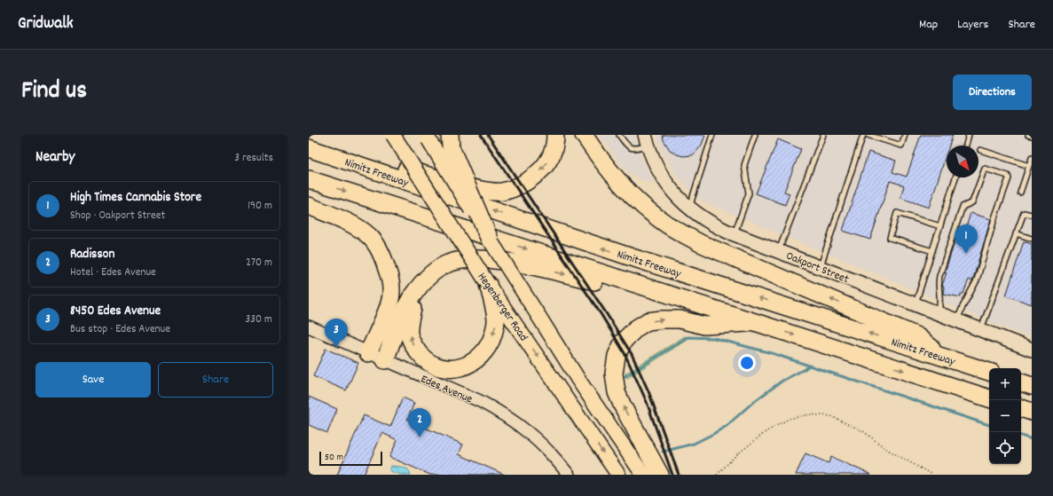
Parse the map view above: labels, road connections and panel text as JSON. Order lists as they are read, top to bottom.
{
  "streets": {
    "highway": ["Nimitz Freeway"],
    "main road": ["Oakport Street", "Hegenberger Road"],
    "street": ["Edes Avenue"]
  },
  "scale_bar": "50 m",
  "north": "bottom right",
  "page": {
    "header": "Gridwalk",
    "nav": ["Map", "Layers", "Share"],
    "title": "Find us",
    "buttons": [
      "Directions",
      ["Save", "Share"]
    ],
    "heading": ["Nearby", "3 results"],
    "list": [
      {
        "mark": "1",
        "name": "High Times Cannabis Store",
        "note": "Shop · Oakport Street",
        "value": "190 m"
      },
      {
        "mark": "2",
        "name": "Radisson",
        "note": "Hotel · Edes Avenue",
        "value": "270 m"
      },
      {
        "mark": "3",
        "name": "8450 Edes Avenue",
        "note": "Bus stop · Edes Avenue",
        "value": "330 m"
      }
    ],
    "pins": ["1", "3", "2"],
    "map_buttons": ["+", "−"],
    "scale": "50 m"
  }
}
